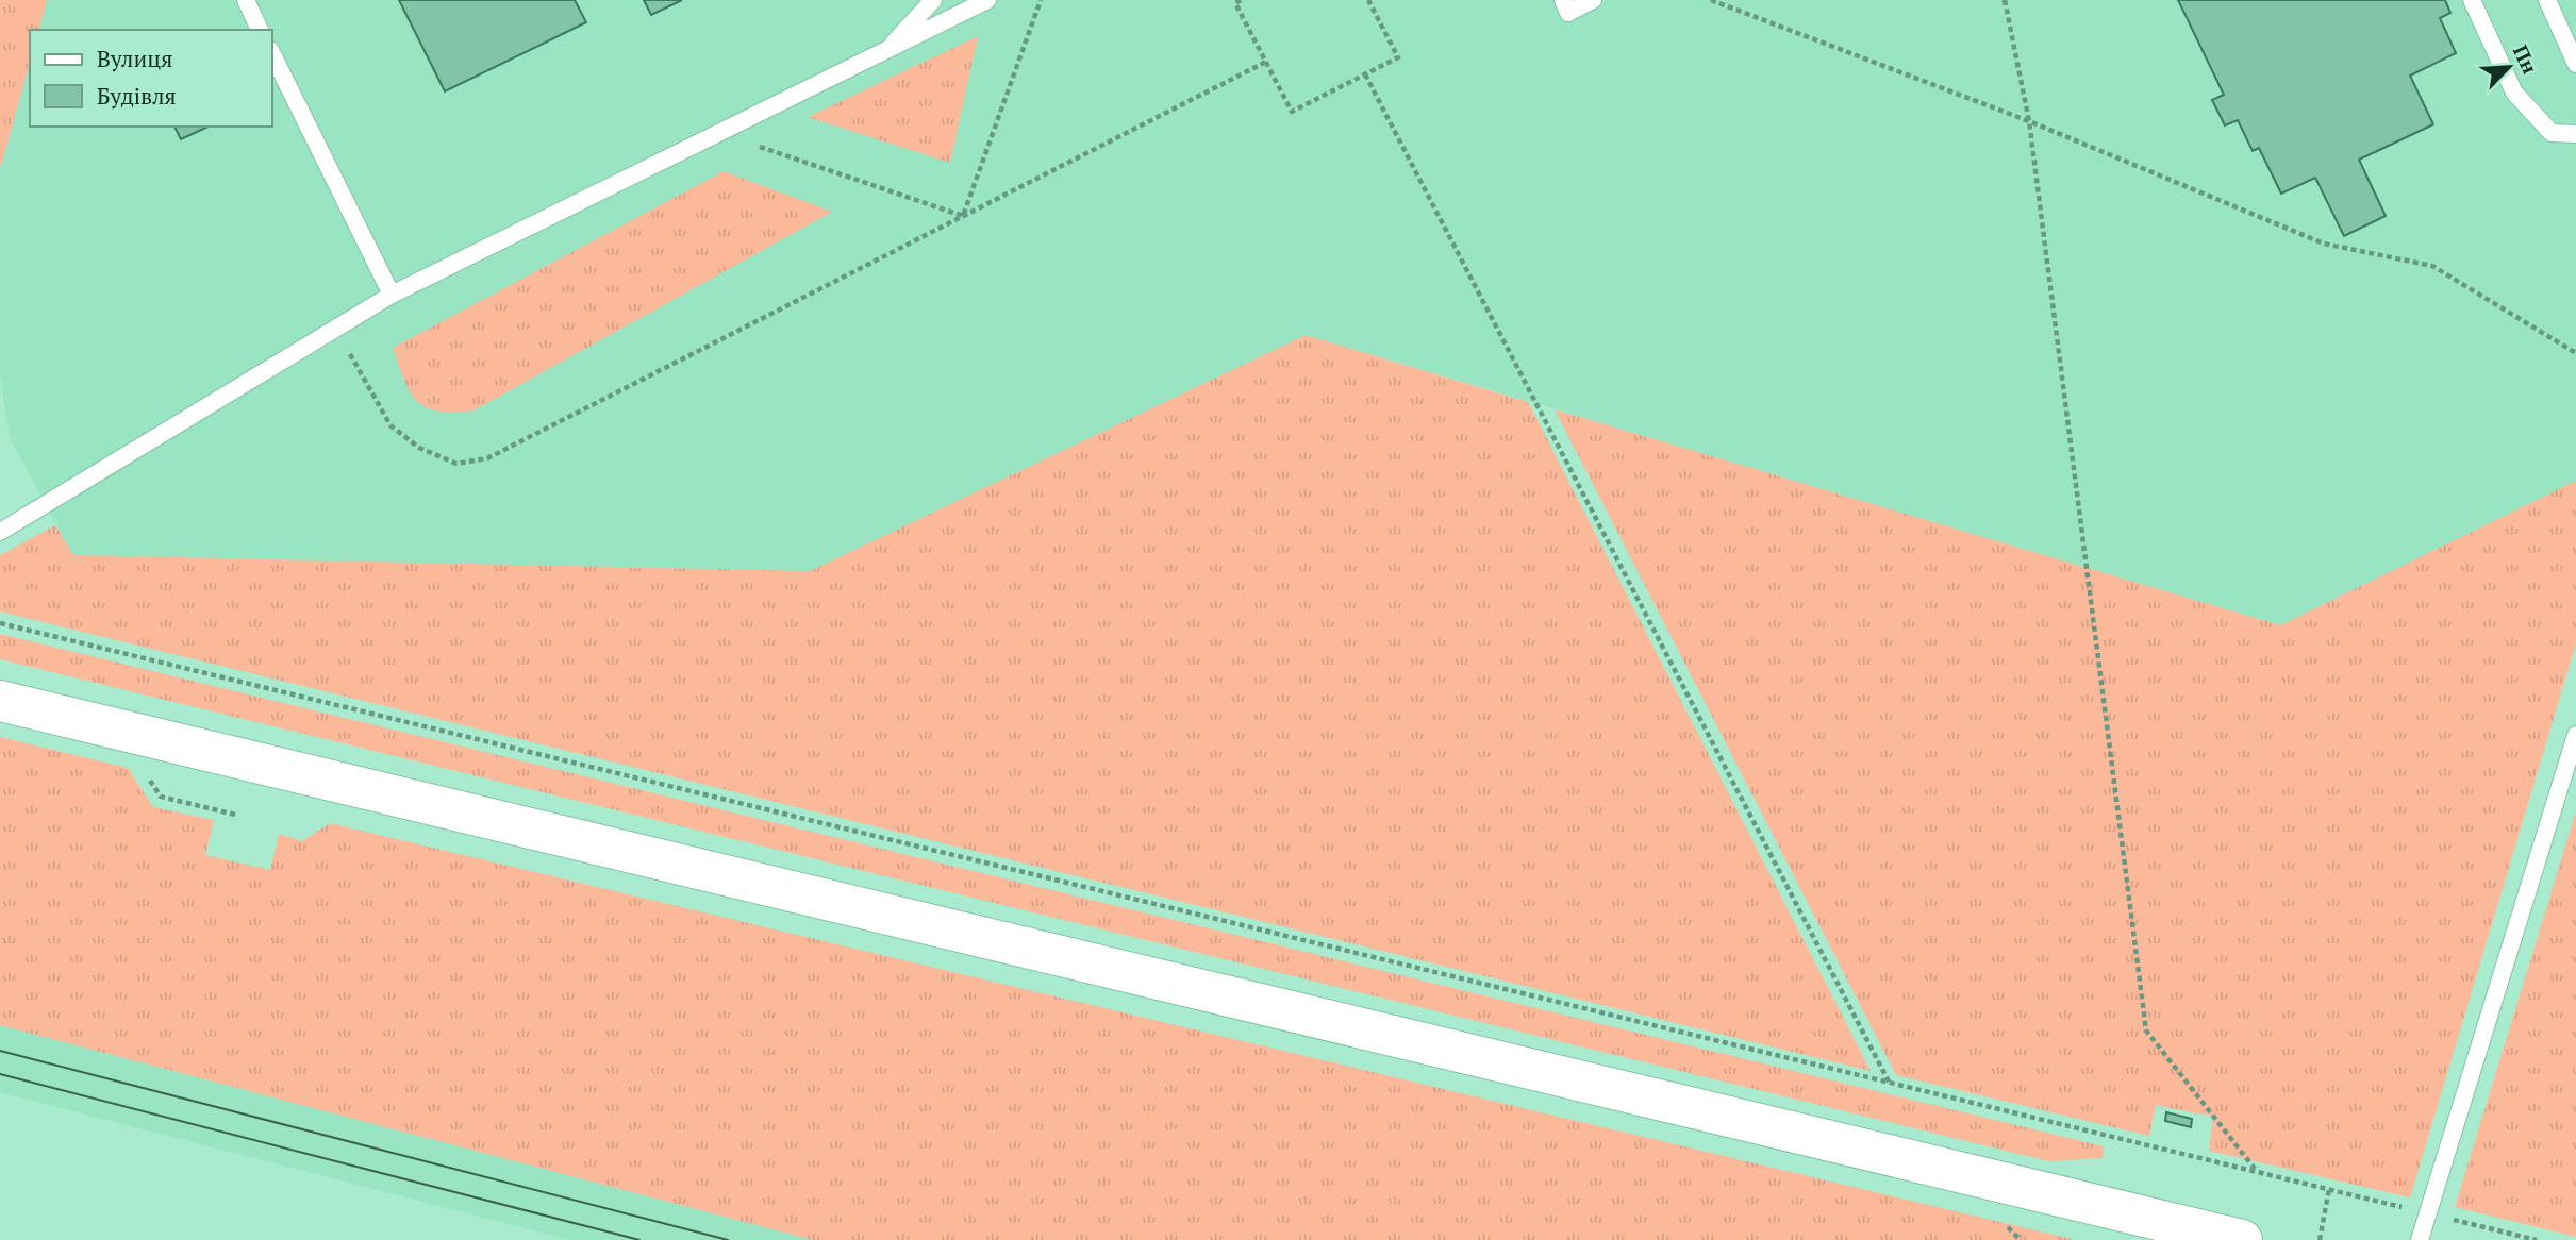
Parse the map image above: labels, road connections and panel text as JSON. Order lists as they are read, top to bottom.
{
  "legend": ["Вулиця", "Будівля"],
  "north": "top right"
}
